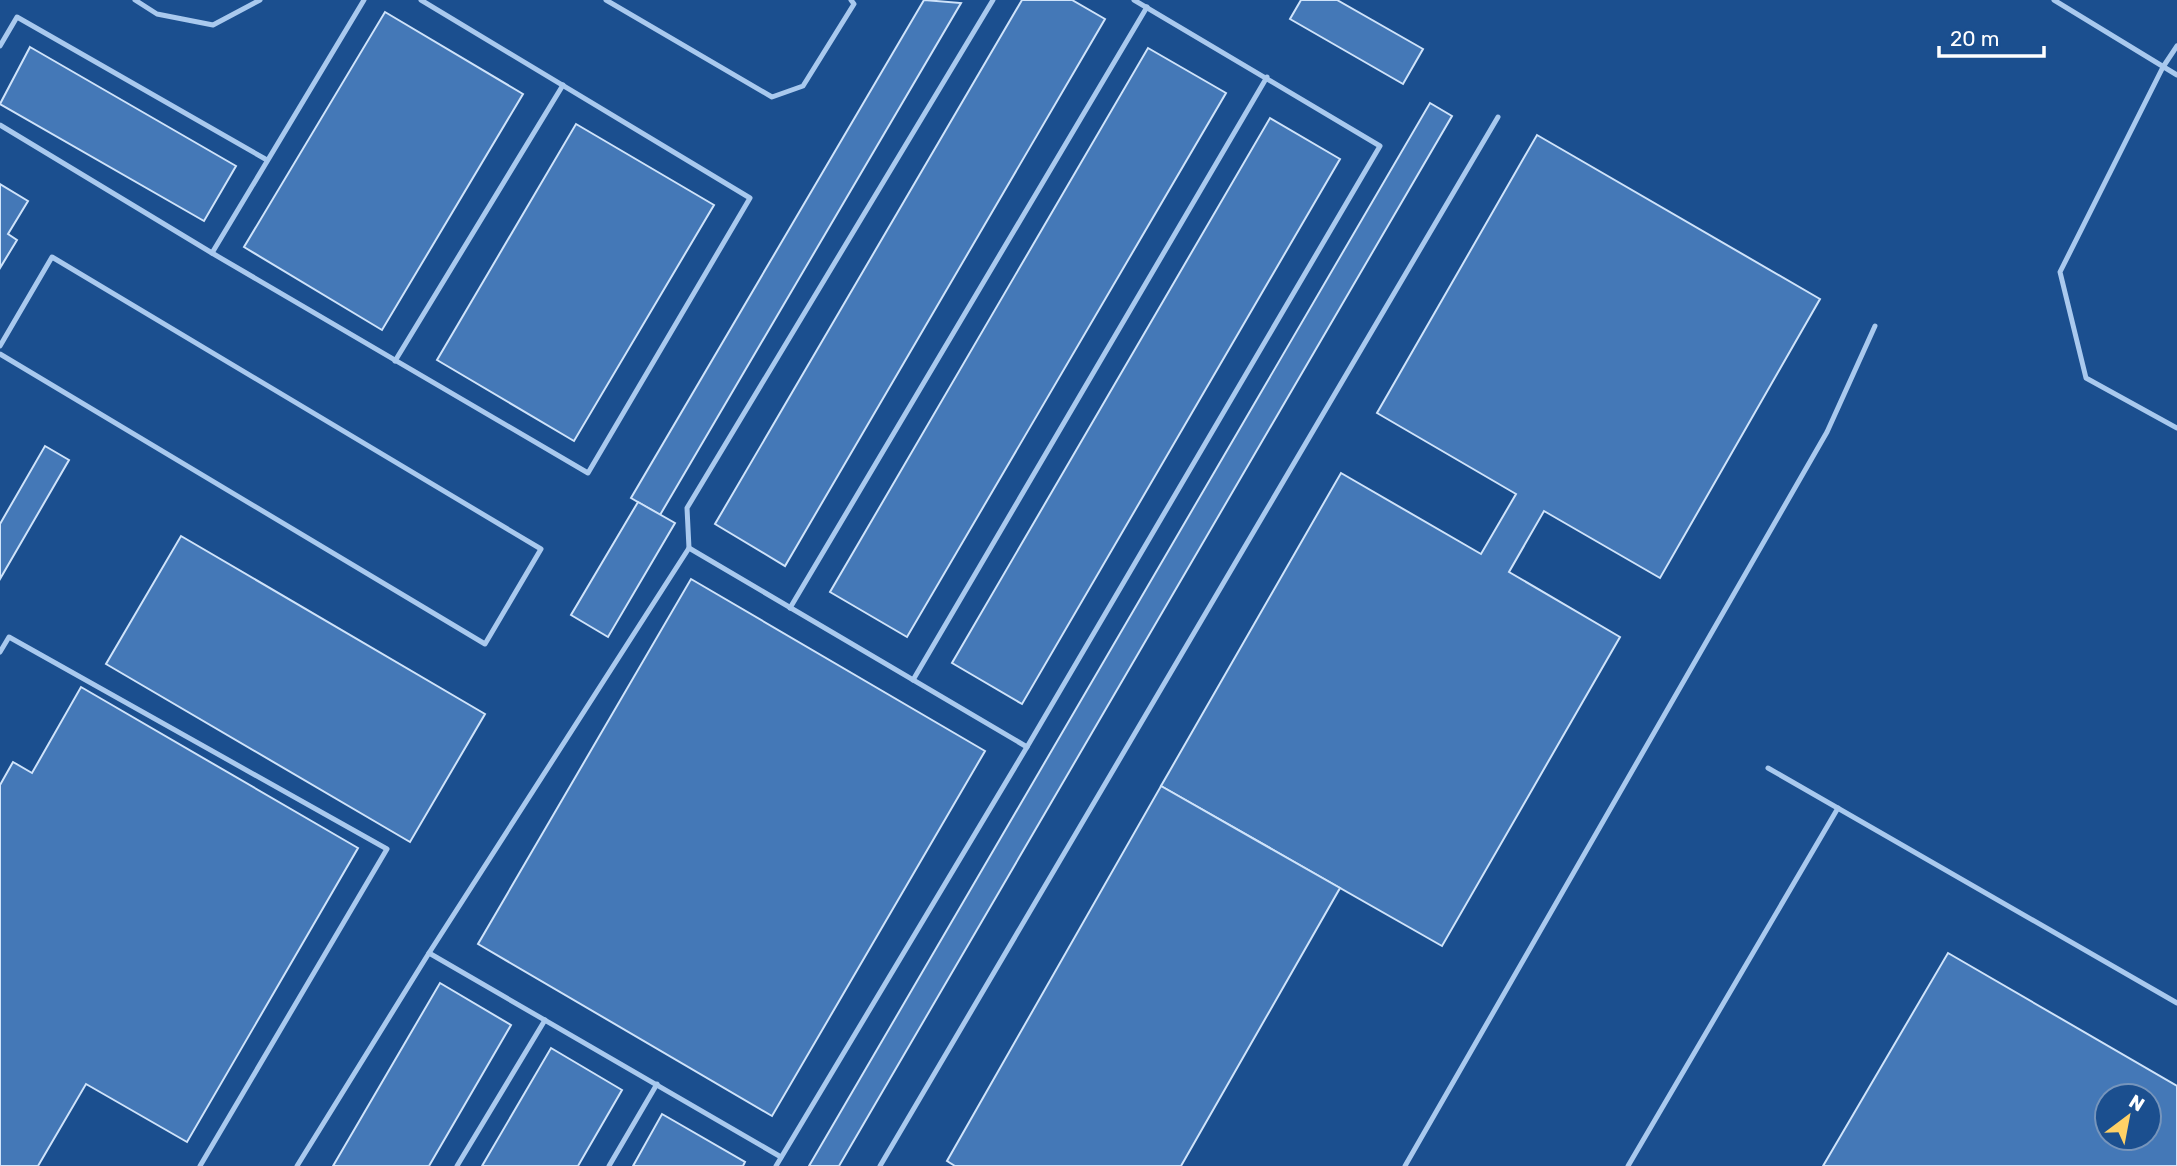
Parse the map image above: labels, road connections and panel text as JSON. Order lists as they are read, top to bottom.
{
  "scale_bar": "20 m",
  "north": "top right"
}
